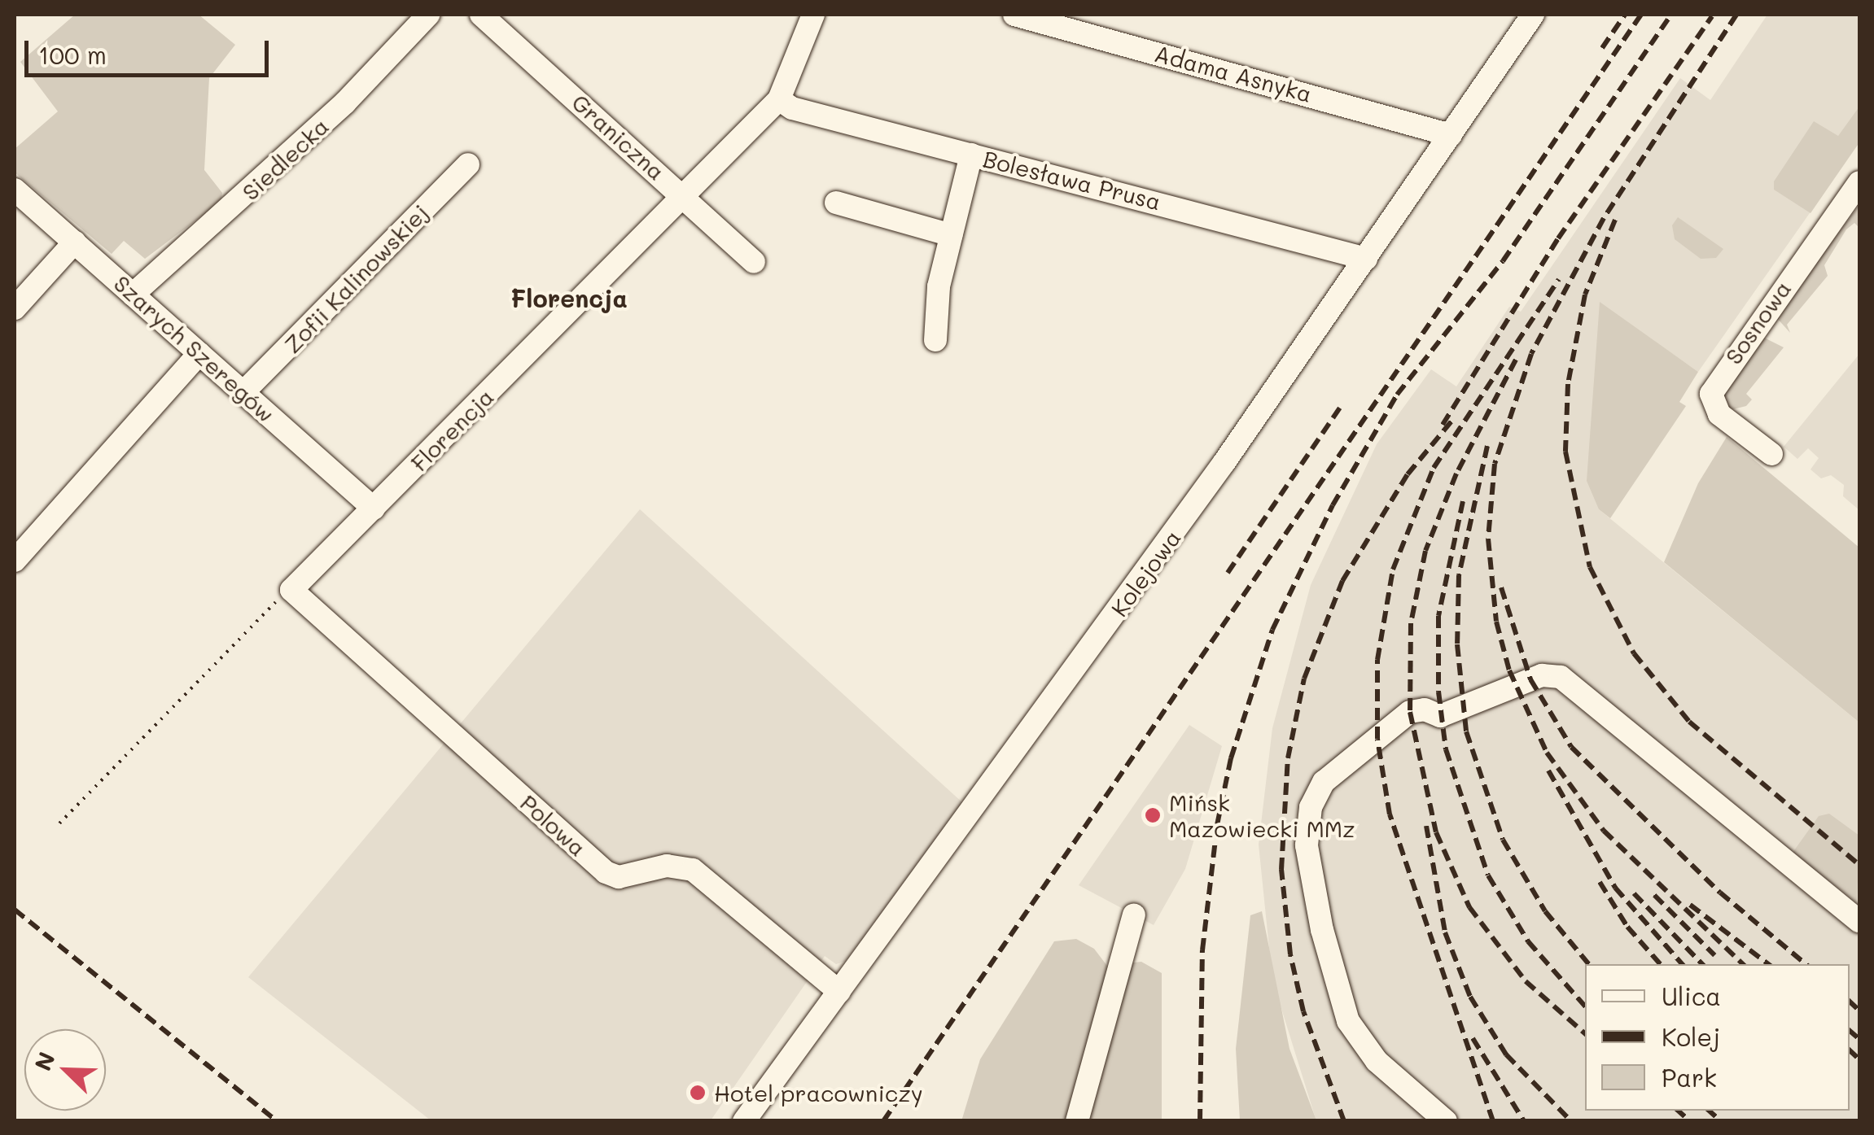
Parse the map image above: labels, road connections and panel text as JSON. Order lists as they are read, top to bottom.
{
  "streets": {
    "street": [
      "Adama Asnyka",
      "Graniczna",
      "Siedlecka",
      "Bolesława Prusa",
      "Zofii Kalinowskiej",
      "Sosnowa",
      "Szarych Szeregów",
      "Florencja",
      "Kolejowa",
      "Polowa"
    ]
  },
  "crossings": [
    ["Adama Asnyka", "Kolejowa"],
    ["Graniczna", "Florencja"],
    ["Siedlecka", "Szarych Szeregów"],
    ["Bolesława Prusa", "Florencja"],
    ["Bolesława Prusa", "Kolejowa"],
    ["Zofii Kalinowskiej", "Szarych Szeregów"],
    ["Szarych Szeregów", "Florencja"],
    ["Florencja", "Polowa"],
    ["Kolejowa", "Polowa"]
  ],
  "districts": ["Florencja"],
  "places": ["Mińsk Mazowiecki MMz", "Hotel pracowniczy"],
  "legend": ["Ulica", "Kolej", "Park"],
  "scale_bar": "100 m",
  "north": "top left"
}
